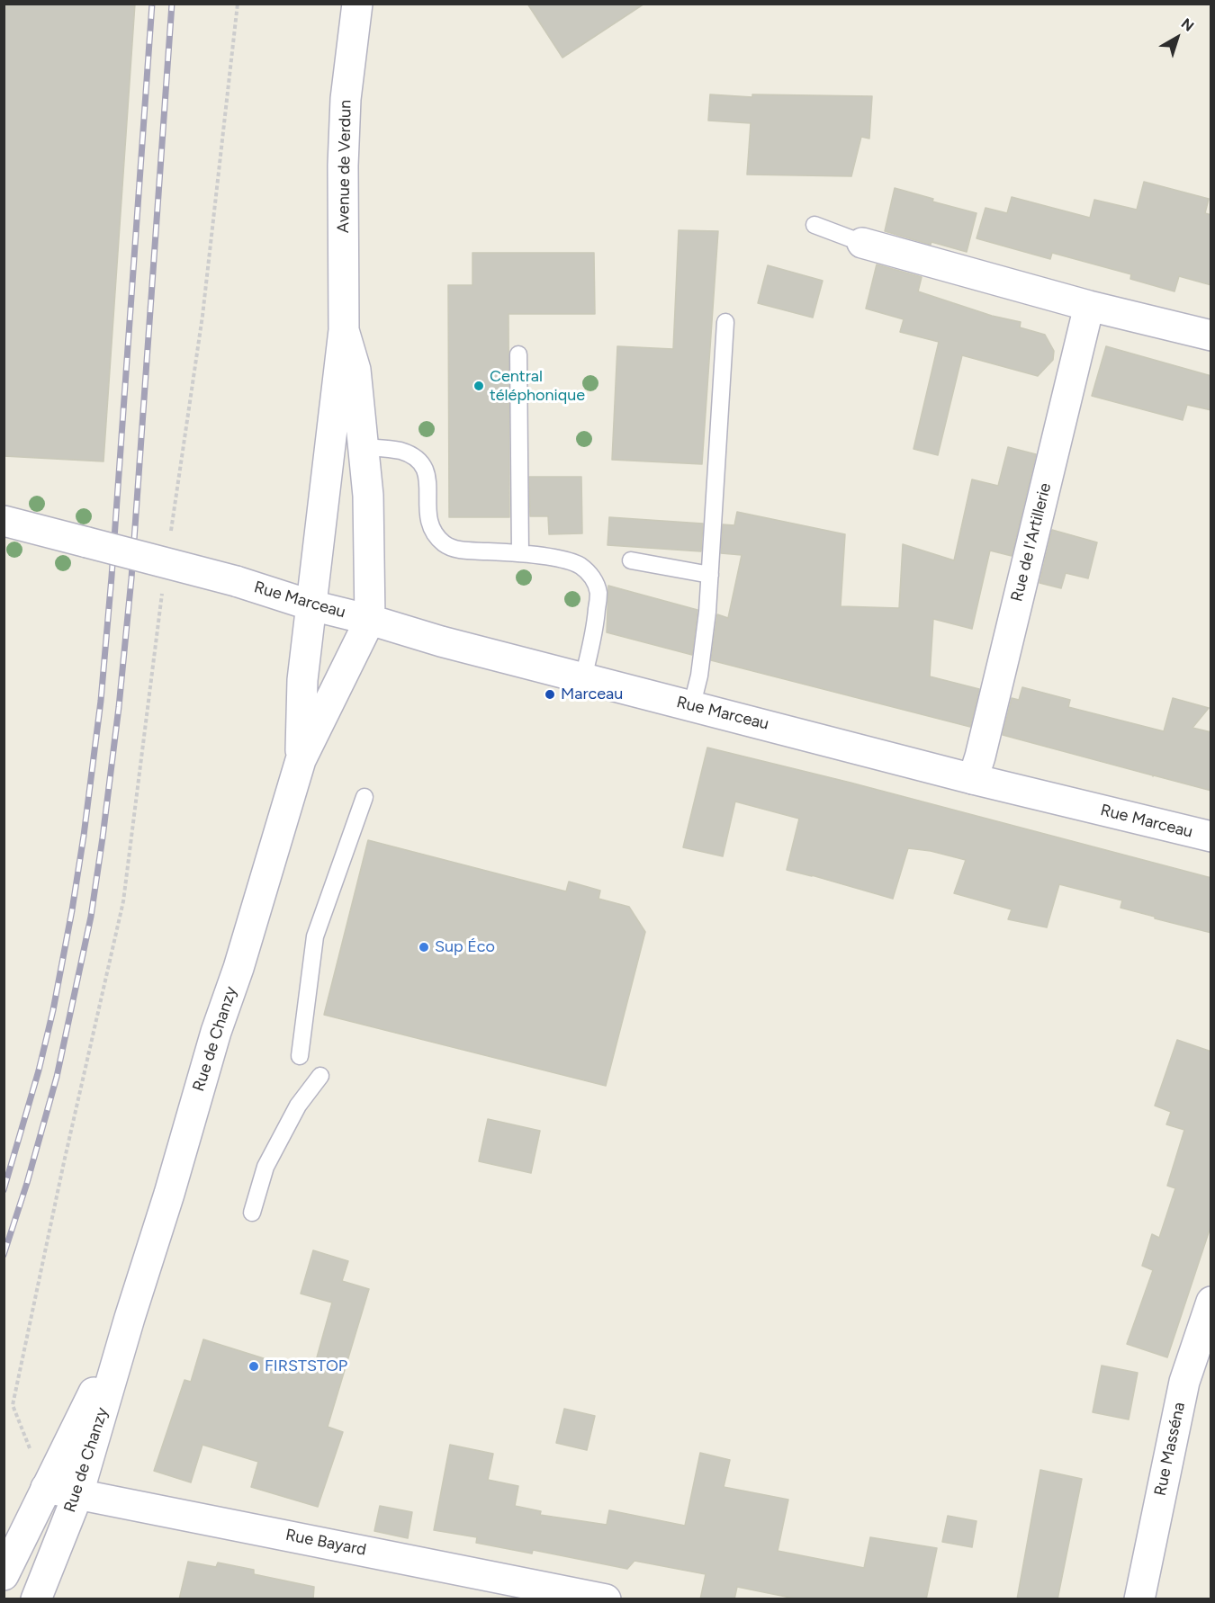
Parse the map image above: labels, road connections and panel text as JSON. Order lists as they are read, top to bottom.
{
  "streets": {
    "main road": [
      "Avenue de Verdun",
      "Rue de l'Artillerie",
      "Rue Marceau",
      "Rue de Chanzy",
      "Rue Masséna",
      "Rue Bayard"
    ]
  },
  "crossings": [
    ["Avenue de Verdun", "Rue Marceau"],
    ["Avenue de Verdun", "Rue de Chanzy"],
    ["Rue de l'Artillerie", "Rue Marceau"],
    ["Rue Marceau", "Rue de Chanzy"],
    ["Rue de Chanzy", "Rue Bayard"]
  ],
  "places": [
    "Central téléphonique",
    "Marceau",
    "Sup Éco",
    "FIRSTSTOP"
  ],
  "north": "top right"
}
